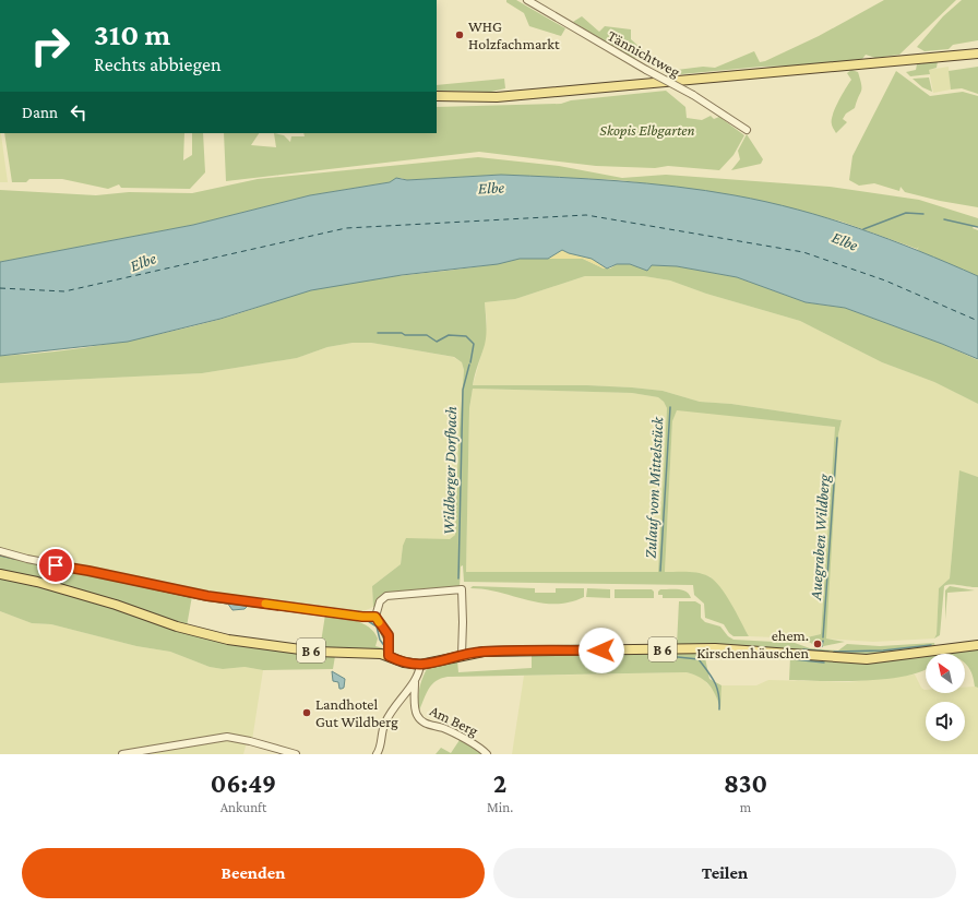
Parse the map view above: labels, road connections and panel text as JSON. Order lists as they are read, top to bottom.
{
  "streets": {
    "main road": ["B 6"],
    "street": ["Tännichtweg", "Am Berg"]
  },
  "water": [
    "Elbe",
    "Wildberger Dorfbach",
    "Zulauf vom Mittelstück",
    "Auegraben Wildberg"
  ],
  "parks": ["Skopis Elbgarten"],
  "places": ["WHG Holzfachmarkt", "ehem. Kirschenhäuschen", "Landhotel Gut Wildberg"],
  "north": "top left",
  "page": {
    "turn": ["310 m", "Rechts abbiegen"],
    "then": "Dann",
    "eta": [
      "06:49",
      "Ankunft",
      "2",
      "Min.",
      "830",
      "m"
    ],
    "buttons": ["Beenden", "Teilen"]
  }
}
